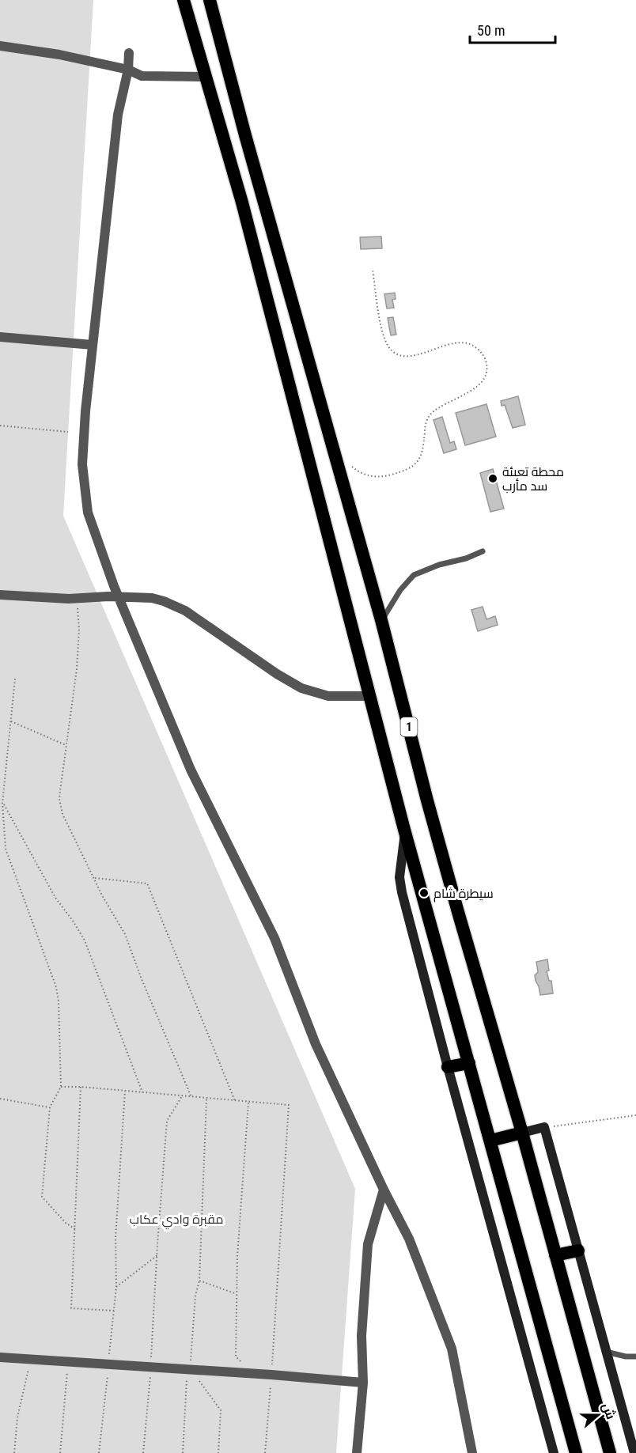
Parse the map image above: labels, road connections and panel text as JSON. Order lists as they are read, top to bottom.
{
  "streets": {
    "highway": ["1"]
  },
  "parks": ["مقبرة وادي عكاب"],
  "places": ["محطة تعبئة سد مأرب", "سيطرة شام"],
  "scale_bar": "50 m",
  "north": "right"
}
